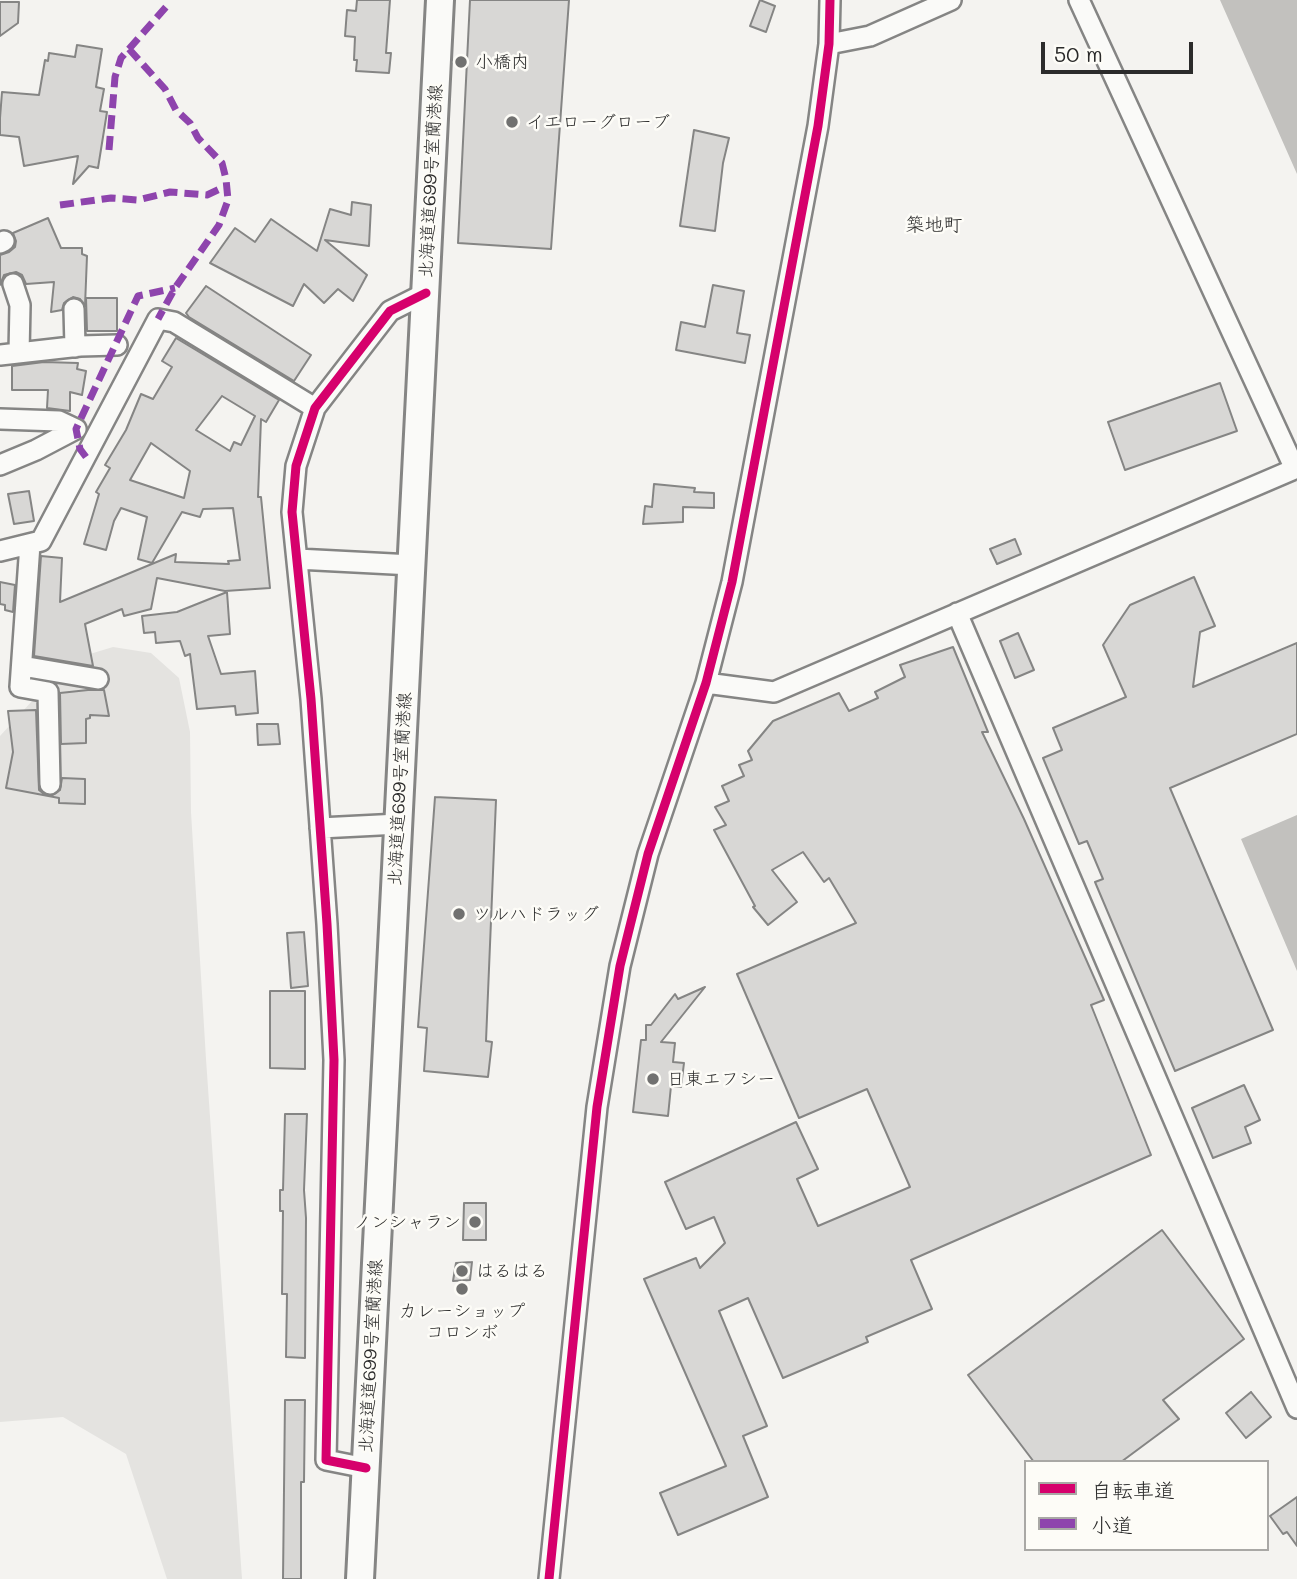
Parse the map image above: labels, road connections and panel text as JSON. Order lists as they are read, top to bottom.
{
  "streets": {
    "main road": ["北海道道699号室蘭港線"]
  },
  "districts": ["築地町"],
  "places": [
    "小橋内",
    "イエローグローブ",
    "ツルハドラッグ",
    "日東エフシー",
    "ノンシャラン",
    "はるはる",
    "カレーショップ コロンボ"
  ],
  "legend": ["自転車道", "小道"],
  "scale_bar": "50 m"
}
